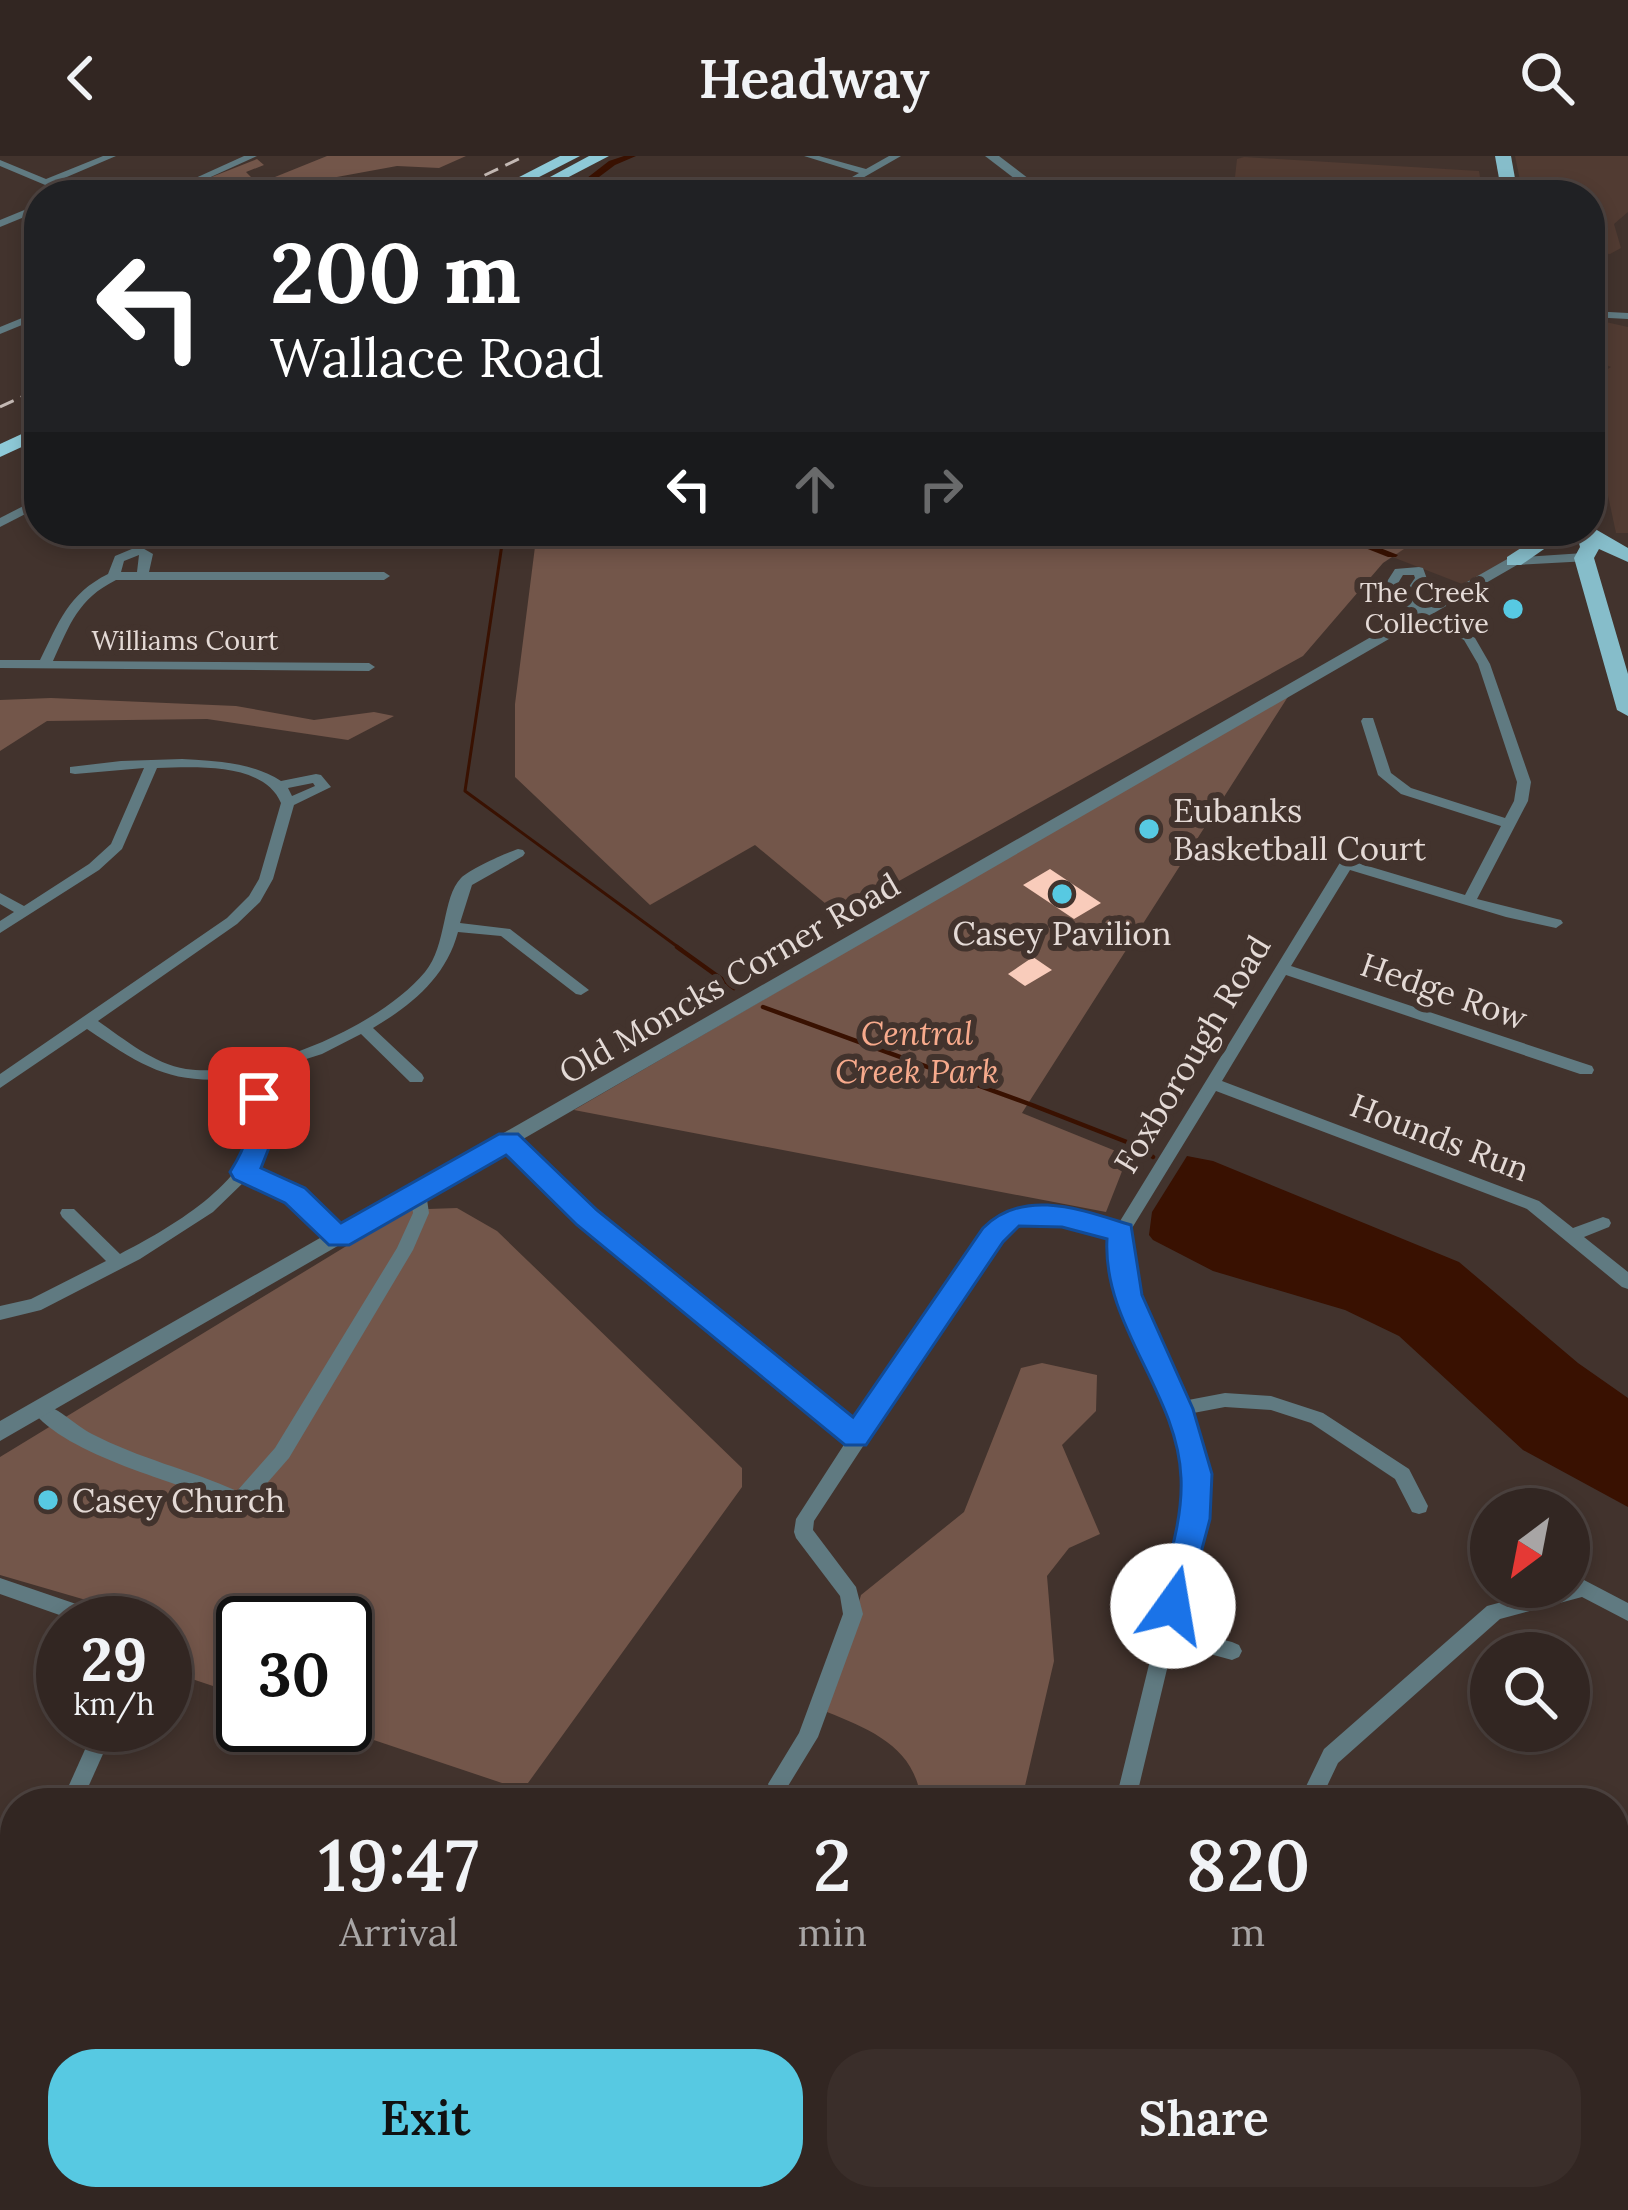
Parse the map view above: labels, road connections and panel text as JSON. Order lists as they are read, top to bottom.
{
  "streets": {
    "street": [
      "Williams Court",
      "Old Moncks Corner Road",
      "Hedge Row",
      "Foxborough Road",
      "Hounds Run"
    ]
  },
  "crossings": [
    ["Hedge Row", "Foxborough Road"],
    ["Foxborough Road", "Hounds Run"]
  ],
  "parks": ["Central Creek Park"],
  "places": [
    "The Creek Collective",
    "Eubanks Basketball Court",
    "Casey Pavilion",
    "Casey Church"
  ],
  "north": "bottom left",
  "page": {
    "header": "Headway",
    "turn": ["200 m", "Wallace Road"],
    "speed": "29 km/h",
    "limit": "30",
    "eta": [
      "19:47",
      "Arrival",
      "2",
      "min",
      "820",
      "m"
    ],
    "buttons": ["Exit", "Share"]
  }
}
